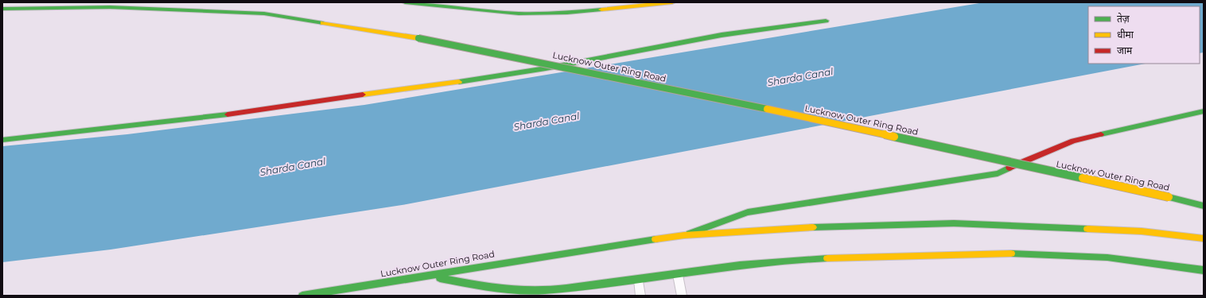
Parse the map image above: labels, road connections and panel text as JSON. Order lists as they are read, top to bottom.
{
  "streets": {
    "main road": ["Lucknow Outer Ring Road"]
  },
  "water": ["Sharda Canal"],
  "legend": ["तेज़", "धीमा", "जाम"]
}
